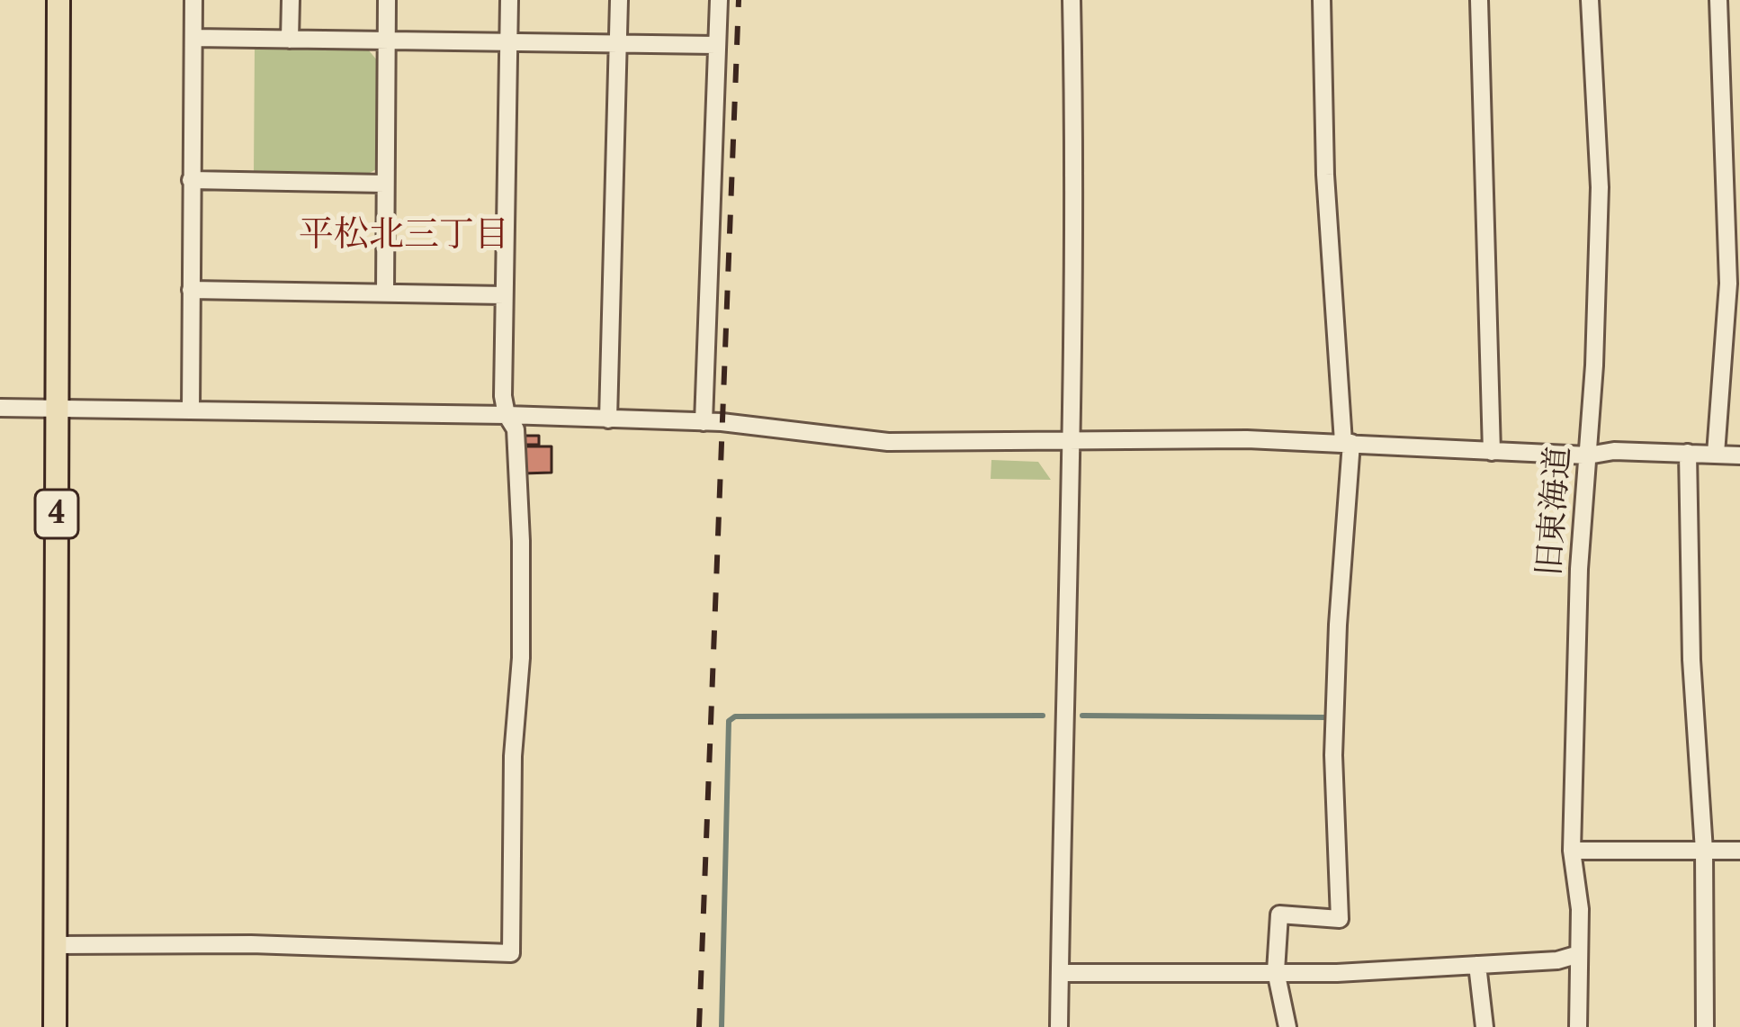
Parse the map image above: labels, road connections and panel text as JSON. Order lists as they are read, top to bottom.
{
  "streets": {
    "main road": ["4"],
    "street": ["旧東海道"]
  },
  "districts": ["平松北三丁目"]
}
